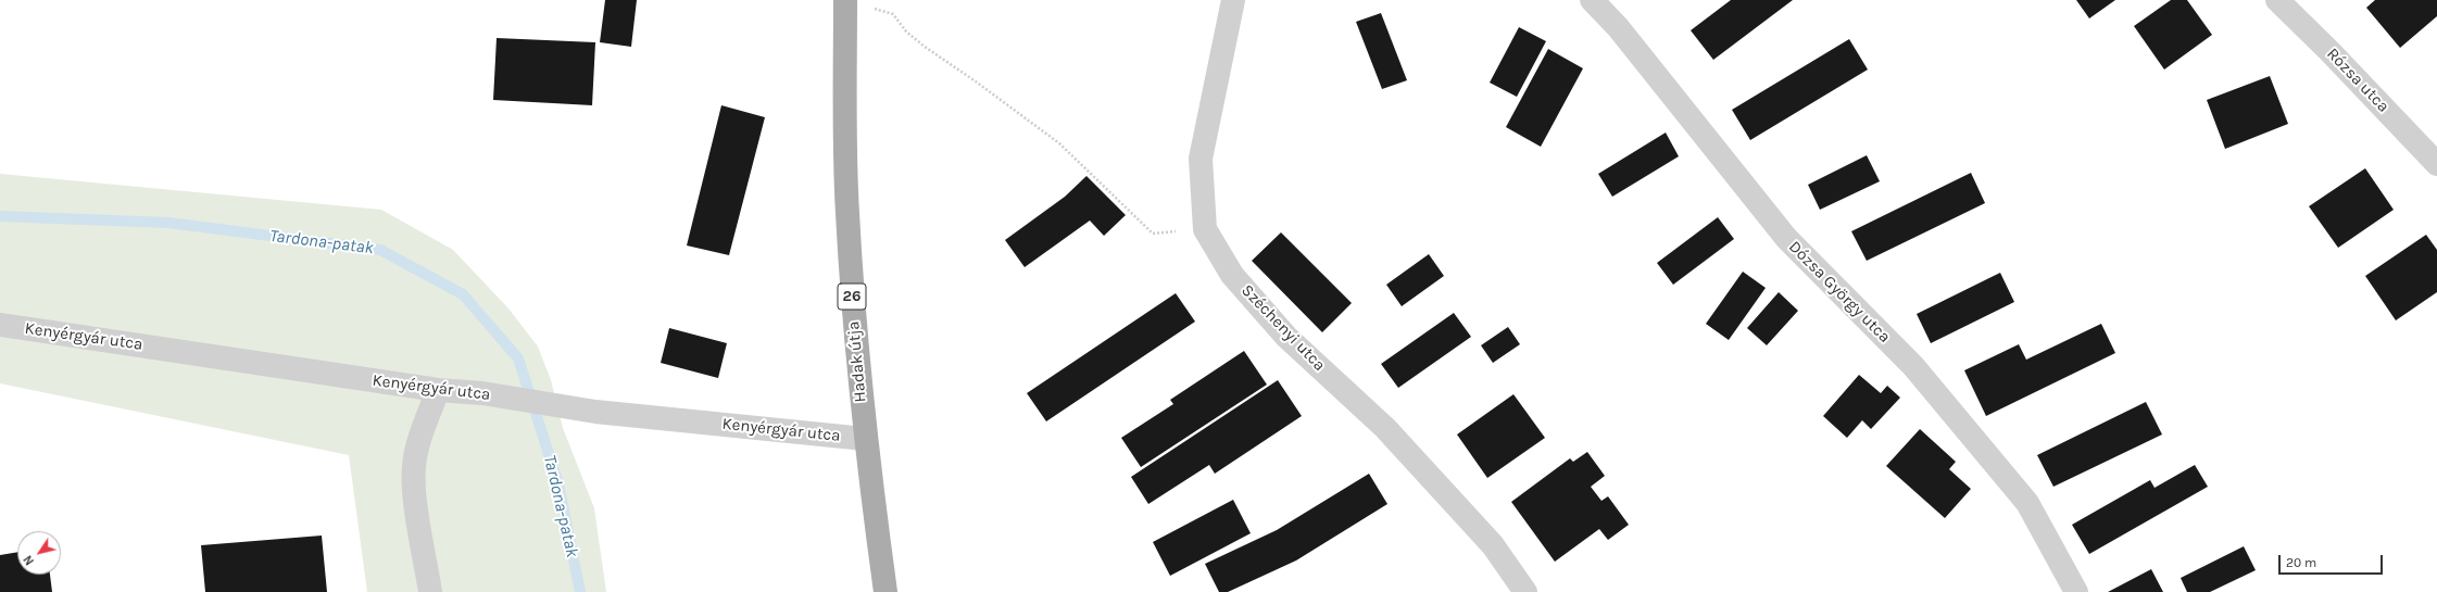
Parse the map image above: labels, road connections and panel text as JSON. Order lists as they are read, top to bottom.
{
  "streets": {
    "main road": ["26", "Hadak útja"],
    "street": [
      "Rózsa utca",
      "Dózsa György utca",
      "Széchenyi utca",
      "Kenyérgyár utca"
    ]
  },
  "crossings": [
    ["Kenyérgyár utca", "Hadak útja"]
  ],
  "water": ["Tardona-patak"],
  "scale_bar": "20 m",
  "north": "bottom left"
}
